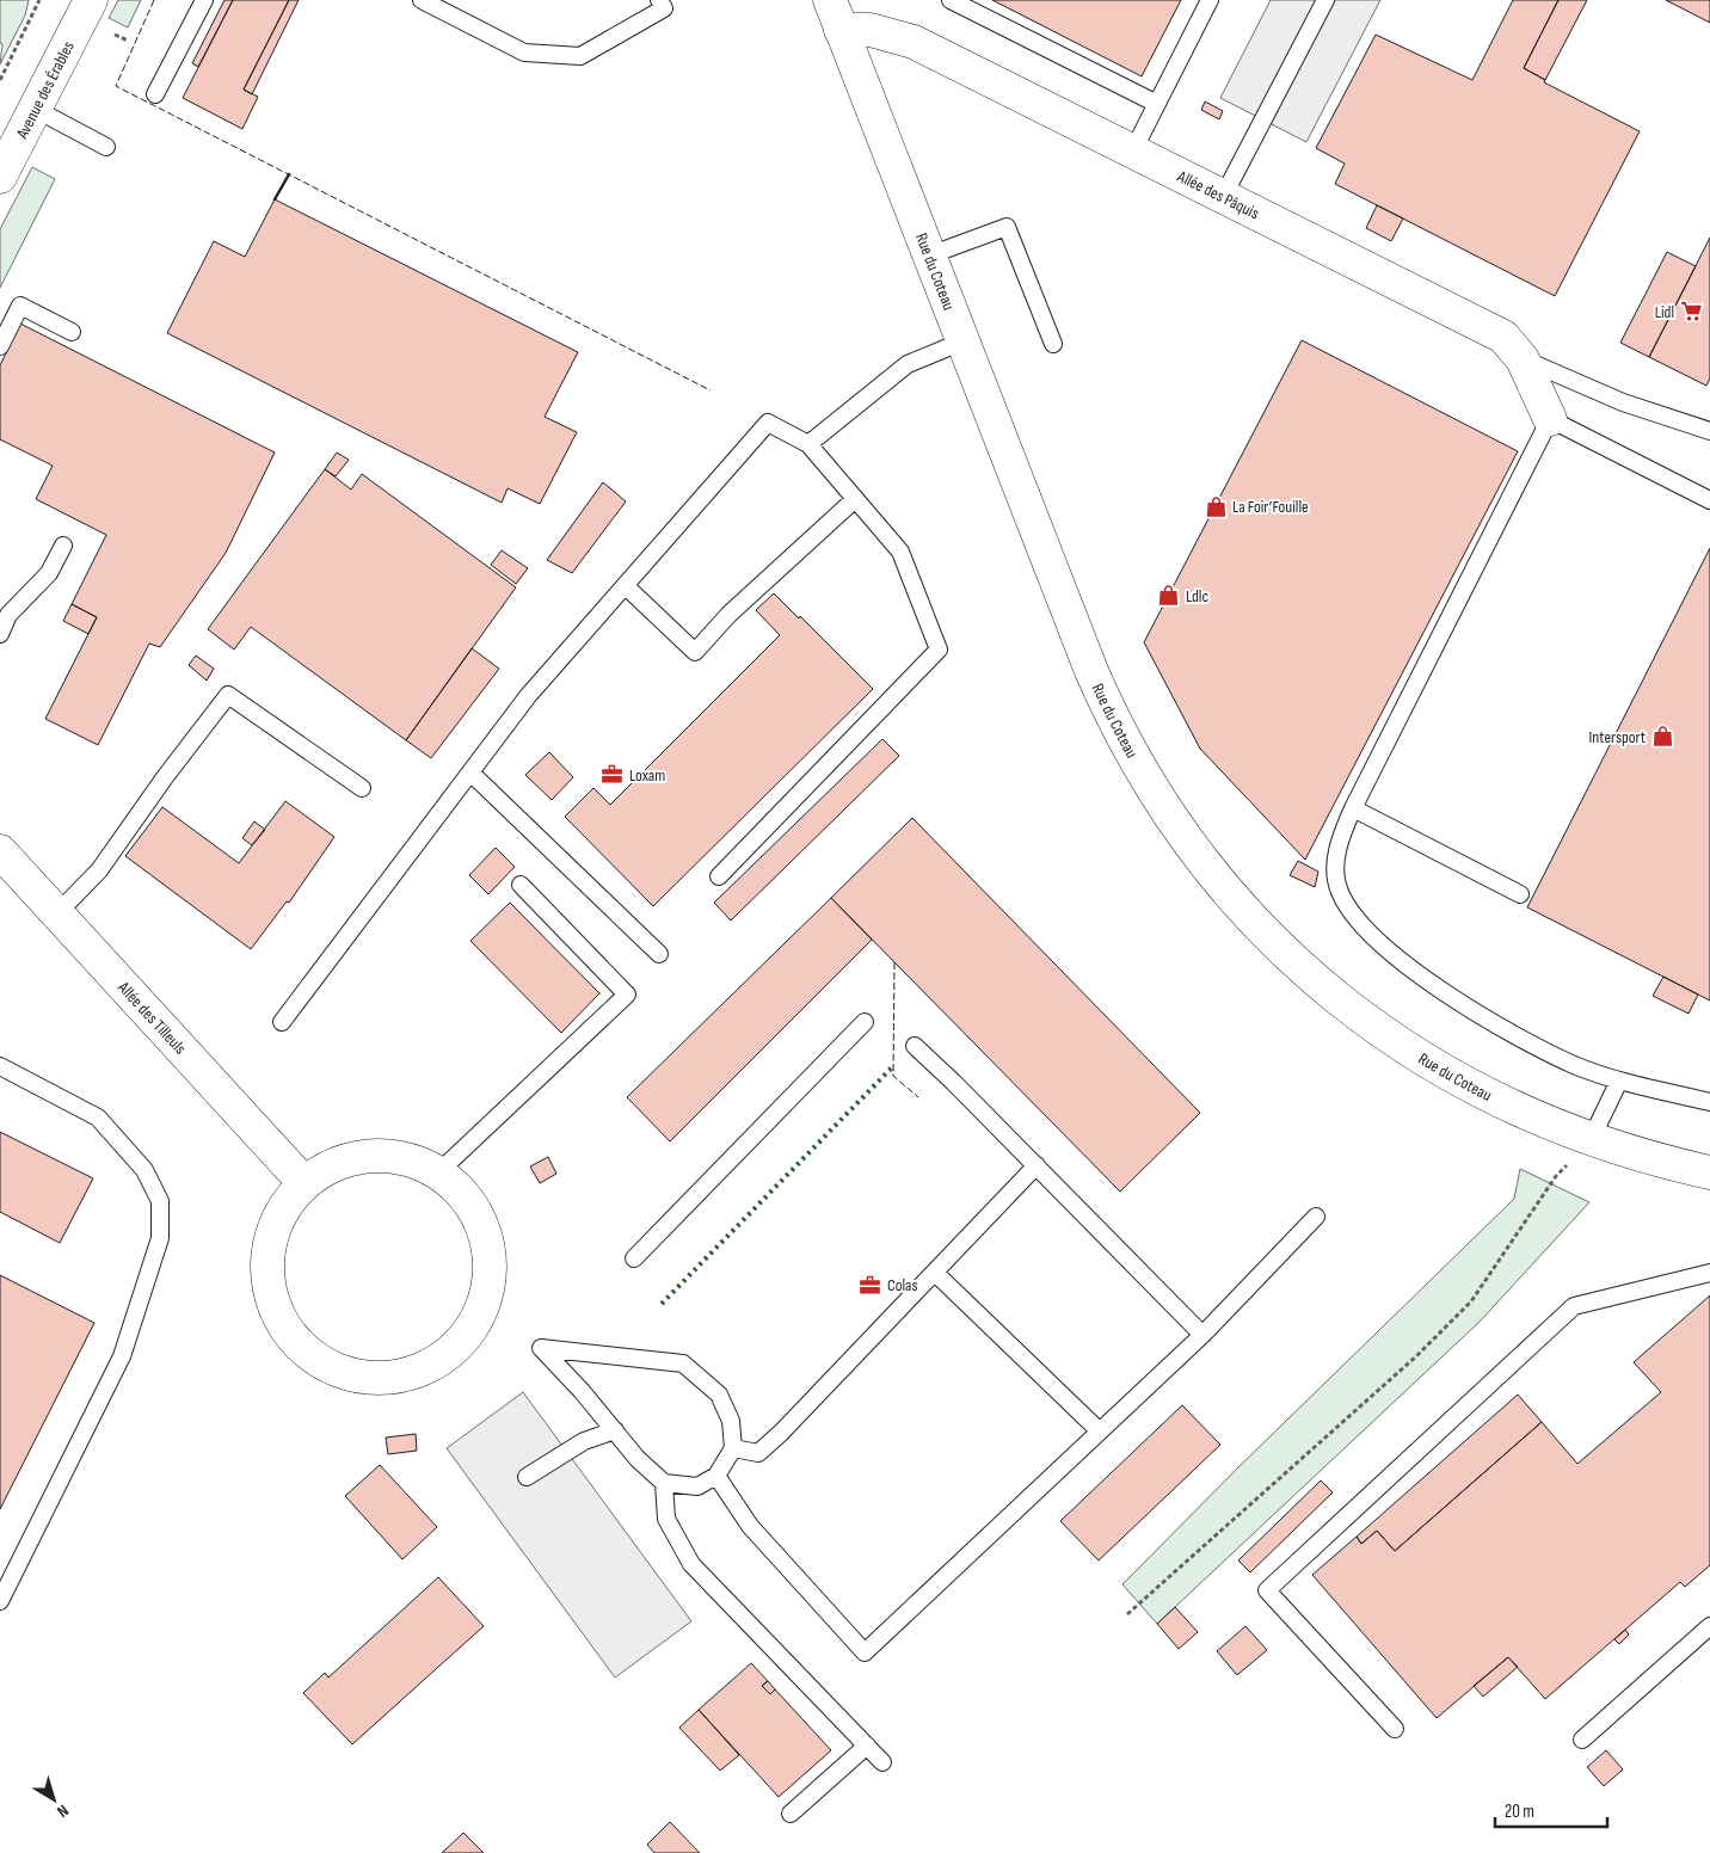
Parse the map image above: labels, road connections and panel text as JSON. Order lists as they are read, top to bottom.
{
  "streets": {
    "street": [
      "Avenue des Érables",
      "Allée des Pâquis",
      "Rue du Coteau",
      "Allée des Tilleuls"
    ]
  },
  "crossings": [
    ["Allée des Pâquis", "Rue du Coteau"]
  ],
  "places": {
    "supermarket": ["Lidl"],
    "shop": ["La Foir’Fouille", "Ldlc", "Intersport"],
    "office": ["Loxam", "Colas"]
  },
  "scale_bar": "20 m",
  "north": "bottom right"
}
